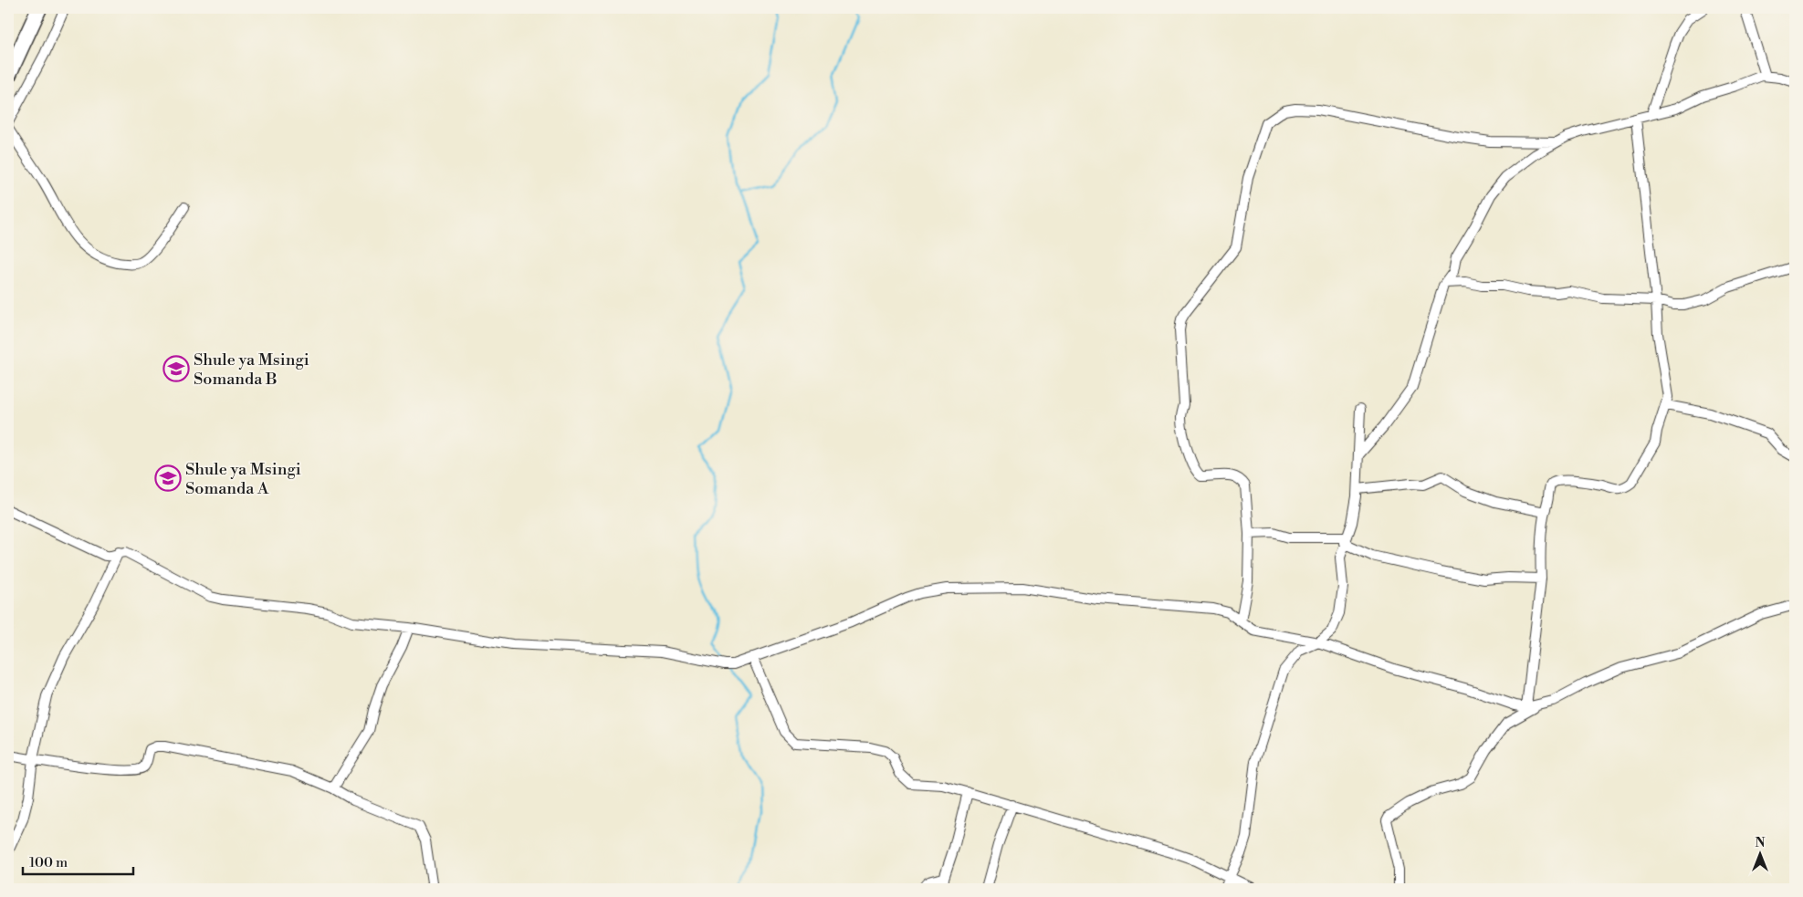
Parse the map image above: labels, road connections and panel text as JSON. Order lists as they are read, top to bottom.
{
  "places": {
    "school or university": ["Shule ya Msingi Somanda B", "Shule ya Msingi Somanda A"]
  },
  "scale_bar": "100 m",
  "north": "top"
}
